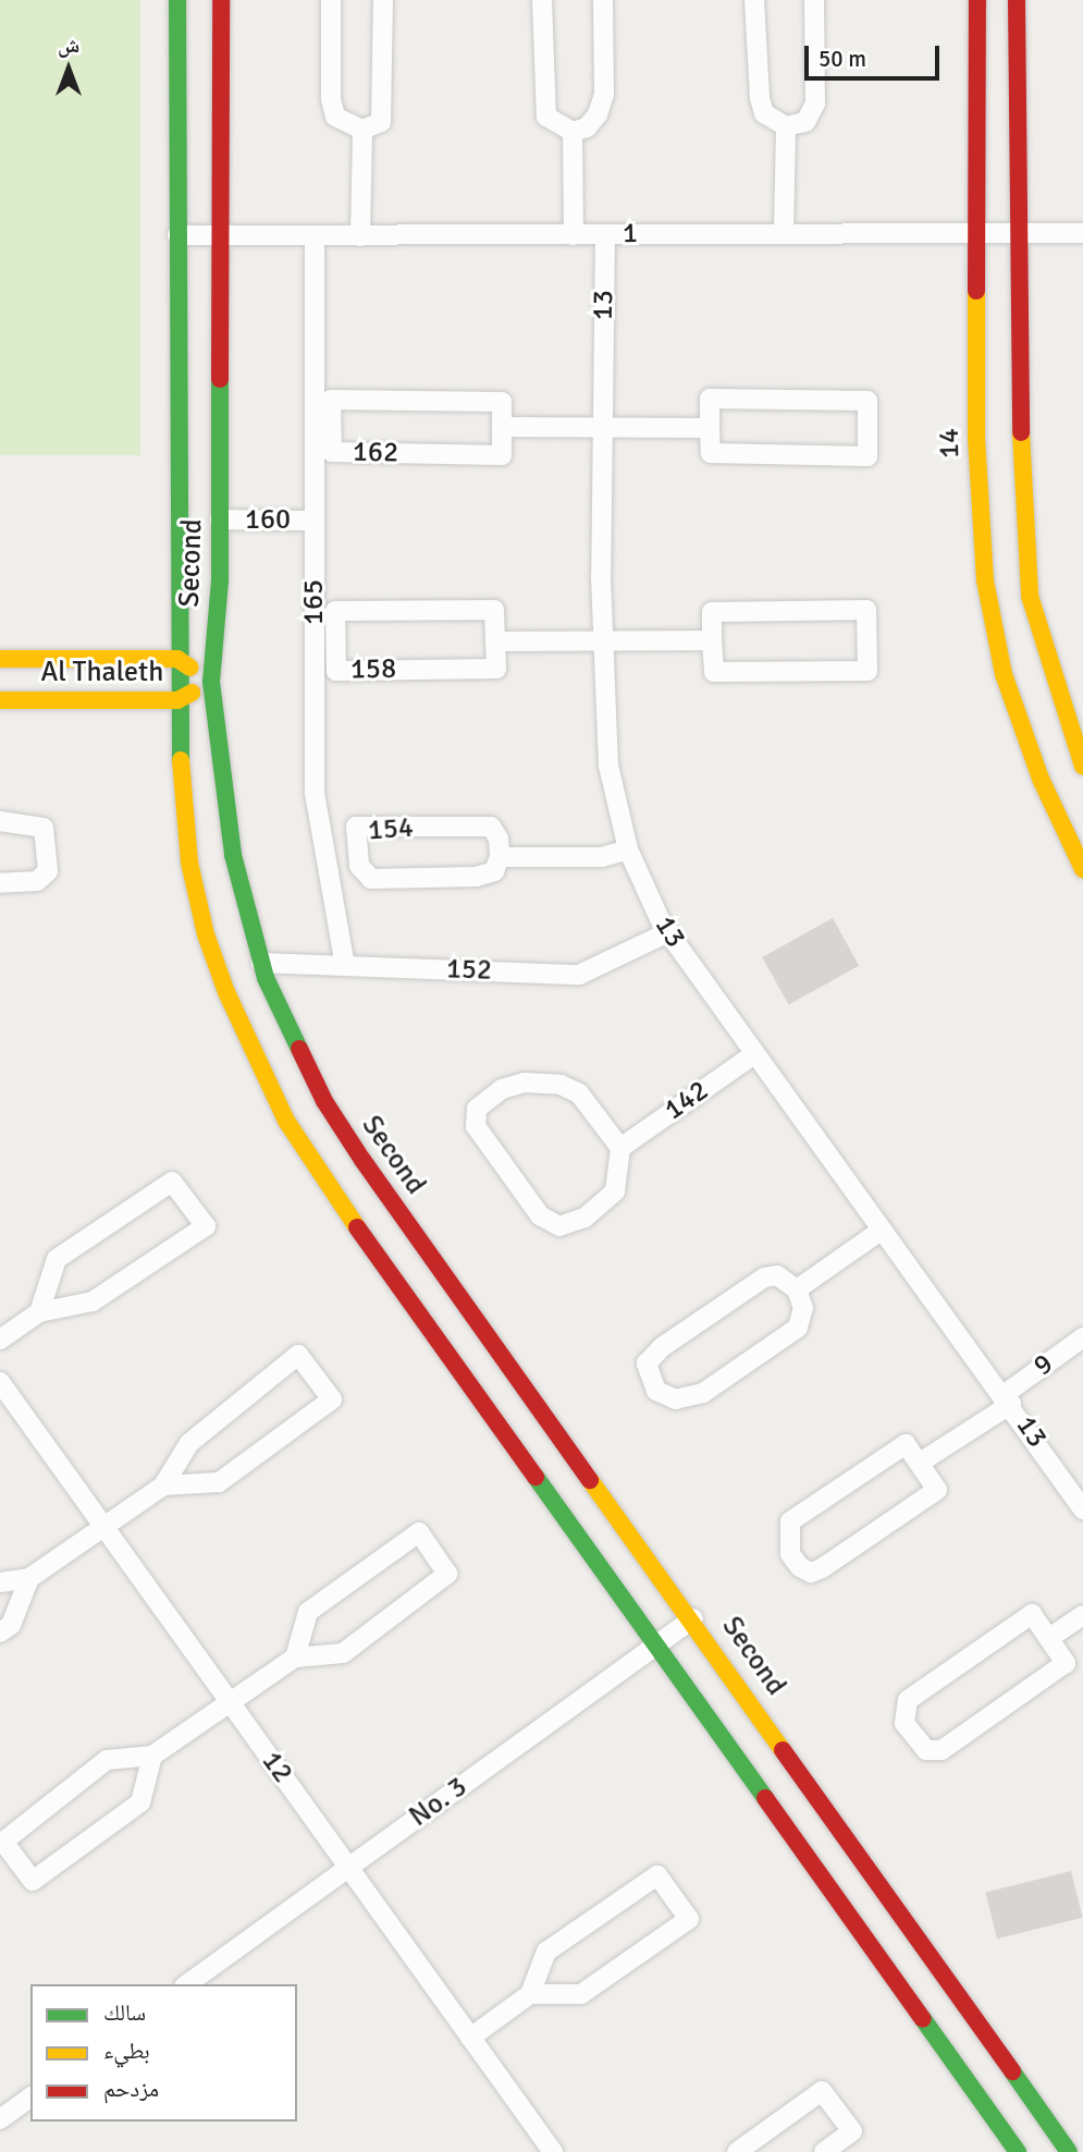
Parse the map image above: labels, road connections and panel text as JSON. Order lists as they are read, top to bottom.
{
  "streets": {
    "street": [
      "1",
      "13",
      "14",
      "162",
      "160",
      "Second",
      "165",
      "158",
      "Al Thaleth",
      "154",
      "152",
      "142",
      "9",
      "12",
      "No. 3"
    ]
  },
  "crossings": [
    ["1", "13"],
    ["1", "14"],
    ["1", "Second"],
    ["1", "165"],
    ["13", "152"],
    ["13", "142"],
    ["13", "9"],
    ["160", "Second"],
    ["160", "165"],
    ["Second", "Al Thaleth"],
    ["Second", "152"],
    ["Second", "No. 3"],
    ["165", "152"],
    ["12", "No. 3"]
  ],
  "legend": ["سالك", "بطيء", "مزدحم"],
  "scale_bar": "50 m",
  "north": "top"
}
